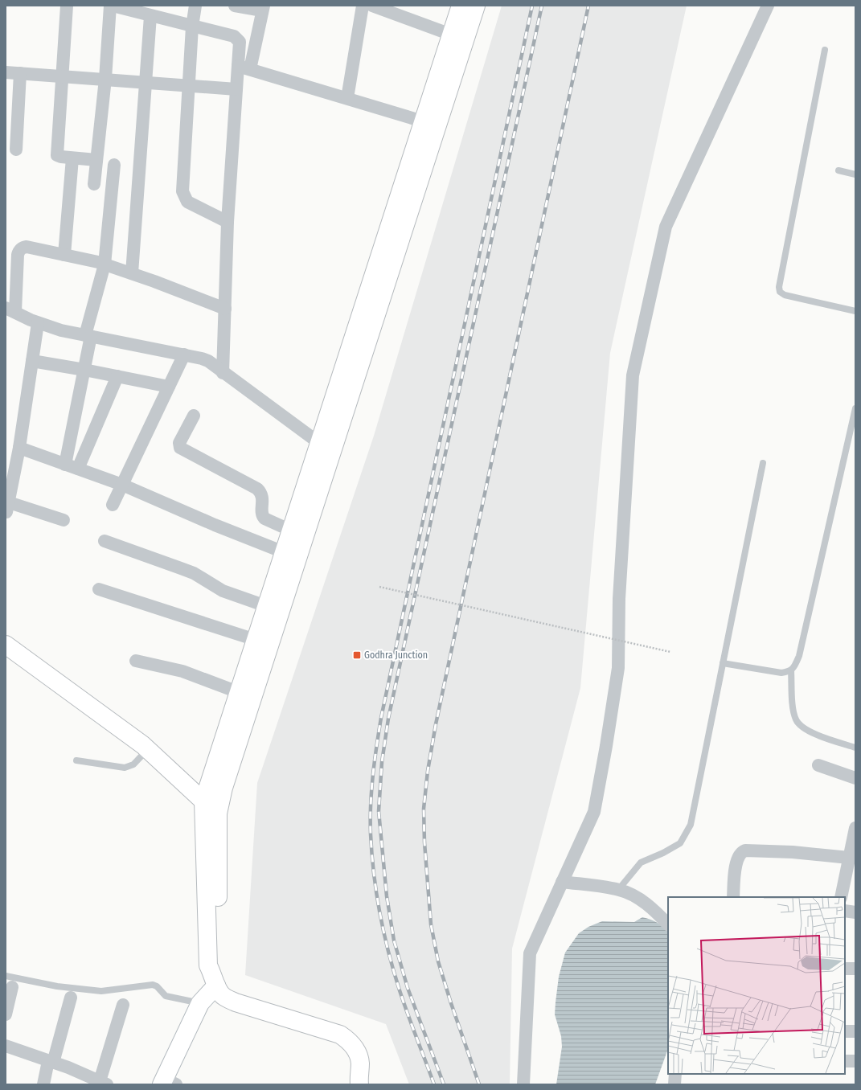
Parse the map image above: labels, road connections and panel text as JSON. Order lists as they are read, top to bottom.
{
  "places": {
    "transit": ["Godhra Junction"]
  }
}
